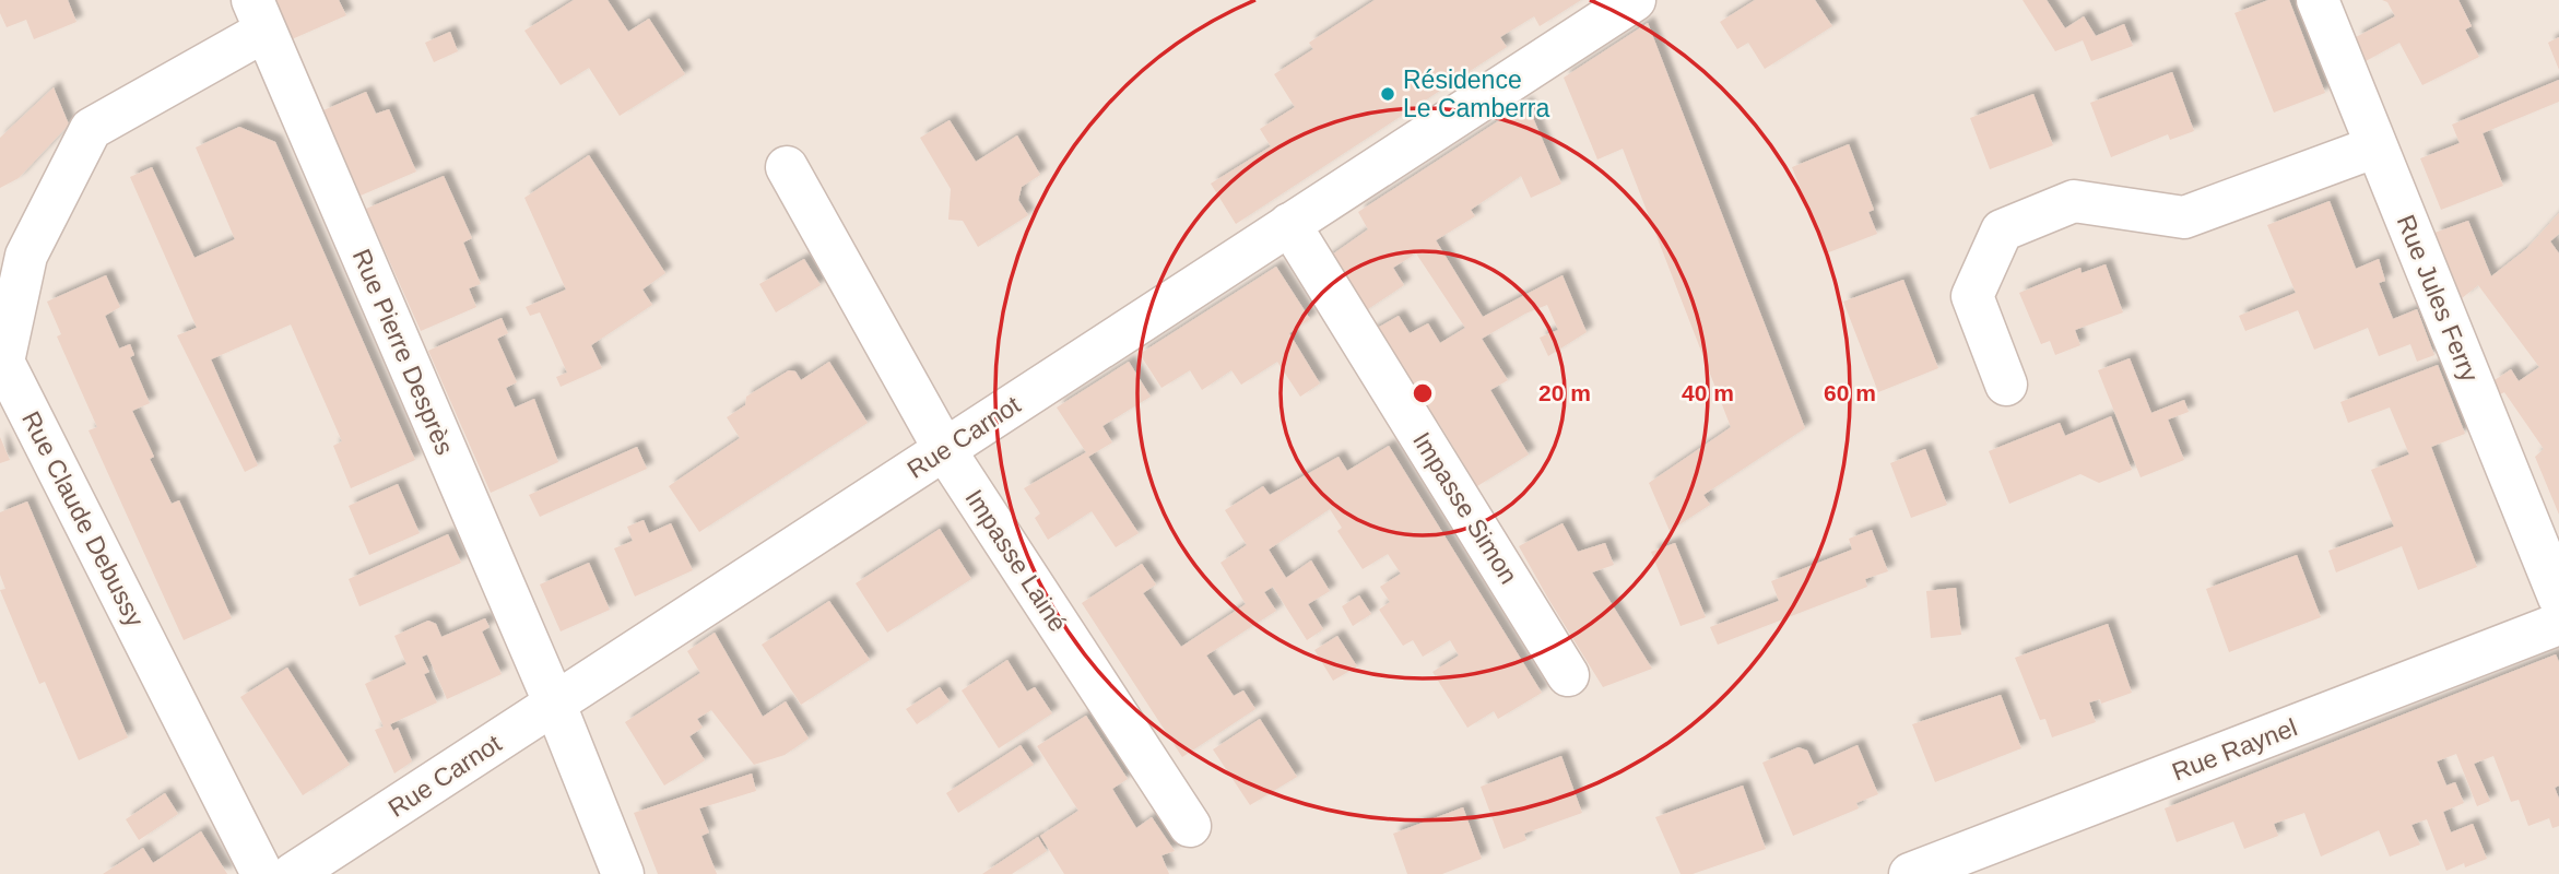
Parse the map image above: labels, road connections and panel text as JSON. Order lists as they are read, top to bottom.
{
  "streets": {
    "street": [
      "Rue Jules Ferry",
      "Rue Pierre Desprès",
      "Rue Carnot",
      "Impasse Simon",
      "Rue Claude Debussy",
      "Impasse Lainé",
      "Rue Raynel"
    ]
  },
  "crossings": [
    ["Rue Pierre Desprès", "Rue Carnot"],
    ["Rue Pierre Desprès", "Rue Claude Debussy"],
    ["Rue Carnot", "Impasse Simon"],
    ["Rue Carnot", "Impasse Lainé"]
  ],
  "places": ["Résidence Le Camberra"],
  "rings": ["20 m", "40 m", "60 m"]
}
